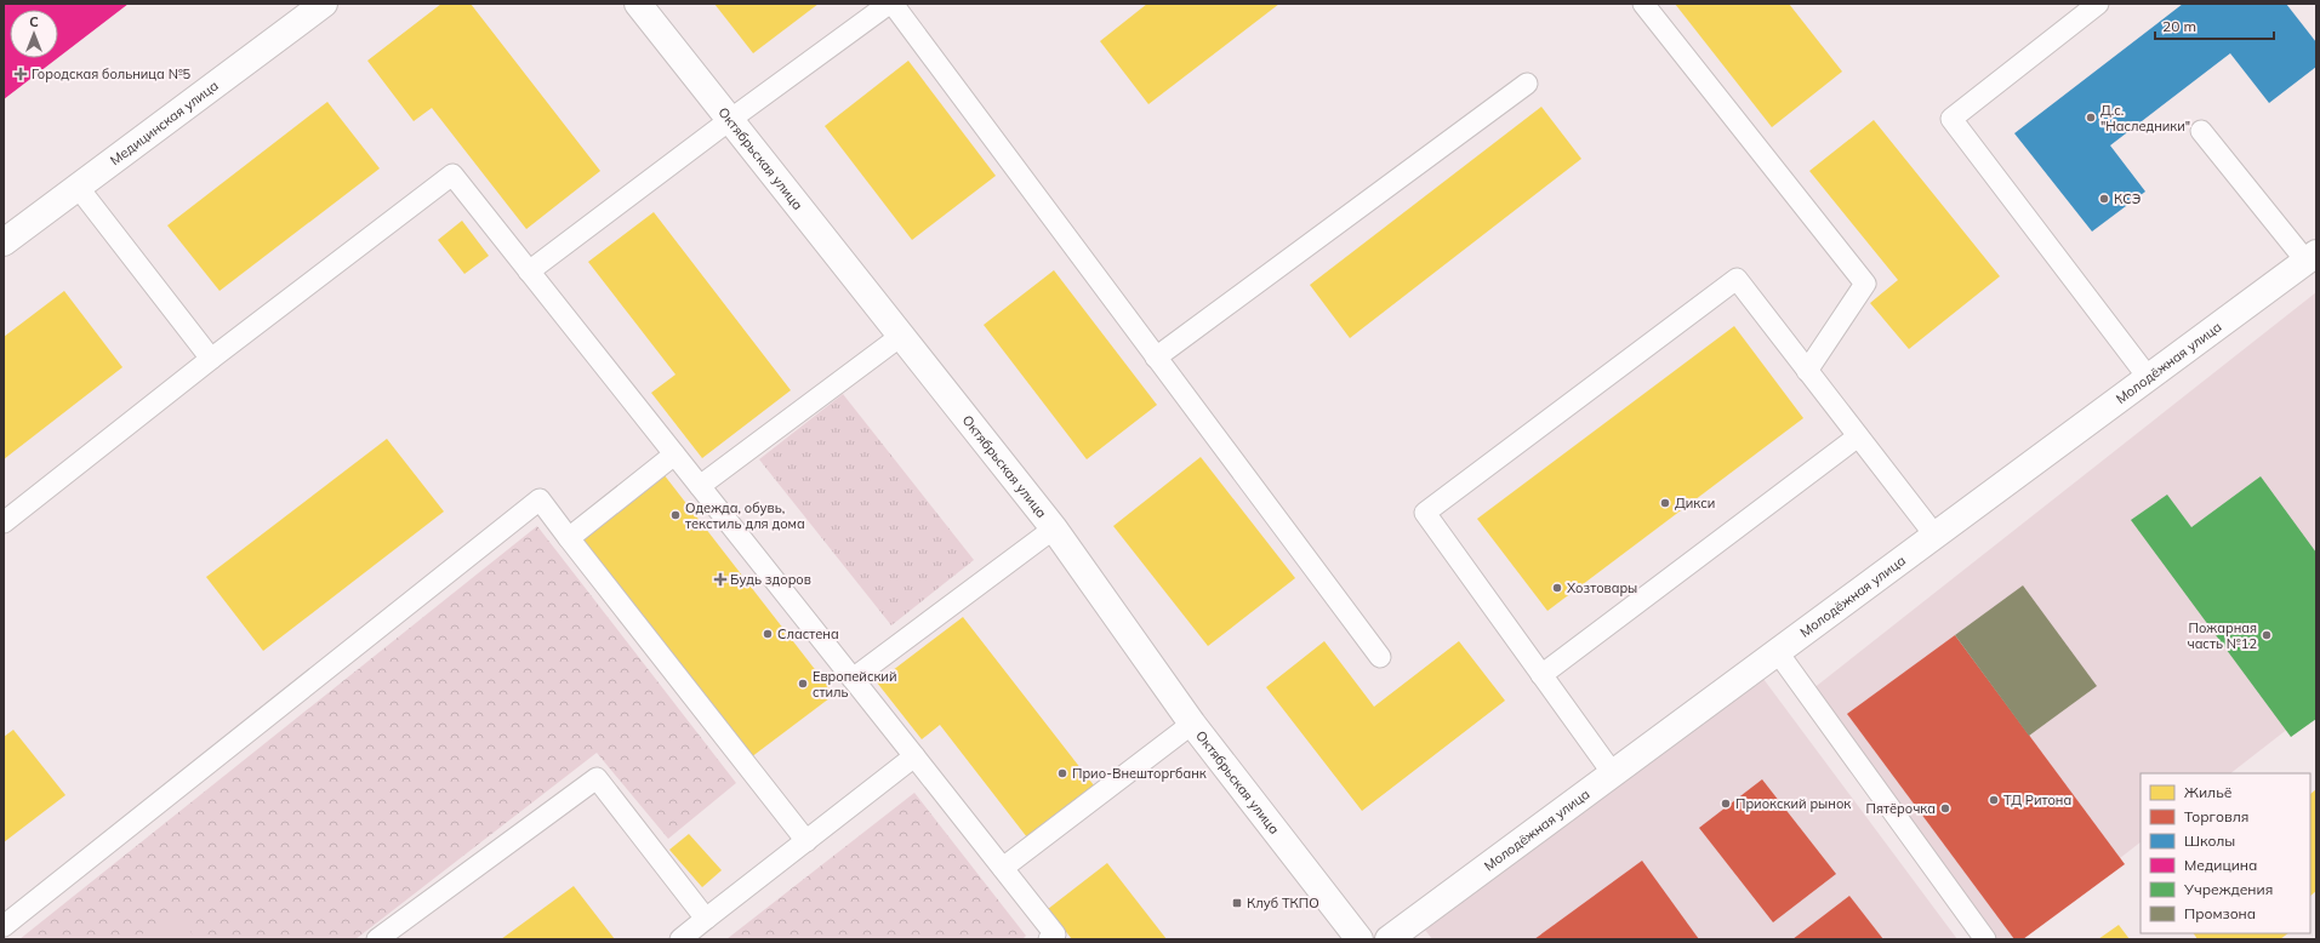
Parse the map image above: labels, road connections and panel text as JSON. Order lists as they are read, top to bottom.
{
  "streets": {
    "street": ["Медицинская улица", "Октябрьская улица", "Молодёжная улица"]
  },
  "places": {
    "health": ["Городская больница №5", "Будь здоров"],
    "other": [
      "Д.с. \"Наследники\"",
      "КСЭ",
      "Дикси",
      "Одежда, обувь, текстиль для дома",
      "Хозтовары",
      "Сластена",
      "Пожарная часть №12",
      "Европейский стиль",
      "Прио-Внешторгбанк",
      "ТД Ритона",
      "Приокский рынок",
      "Пятёрочка"
    ],
    "transit": ["Клуб ТКПО"]
  },
  "legend": [
    "Жильё",
    "Торговля",
    "Школы",
    "Медицина",
    "Учреждения",
    "Промзона"
  ],
  "scale_bar": "20 m",
  "north": "top"
}
